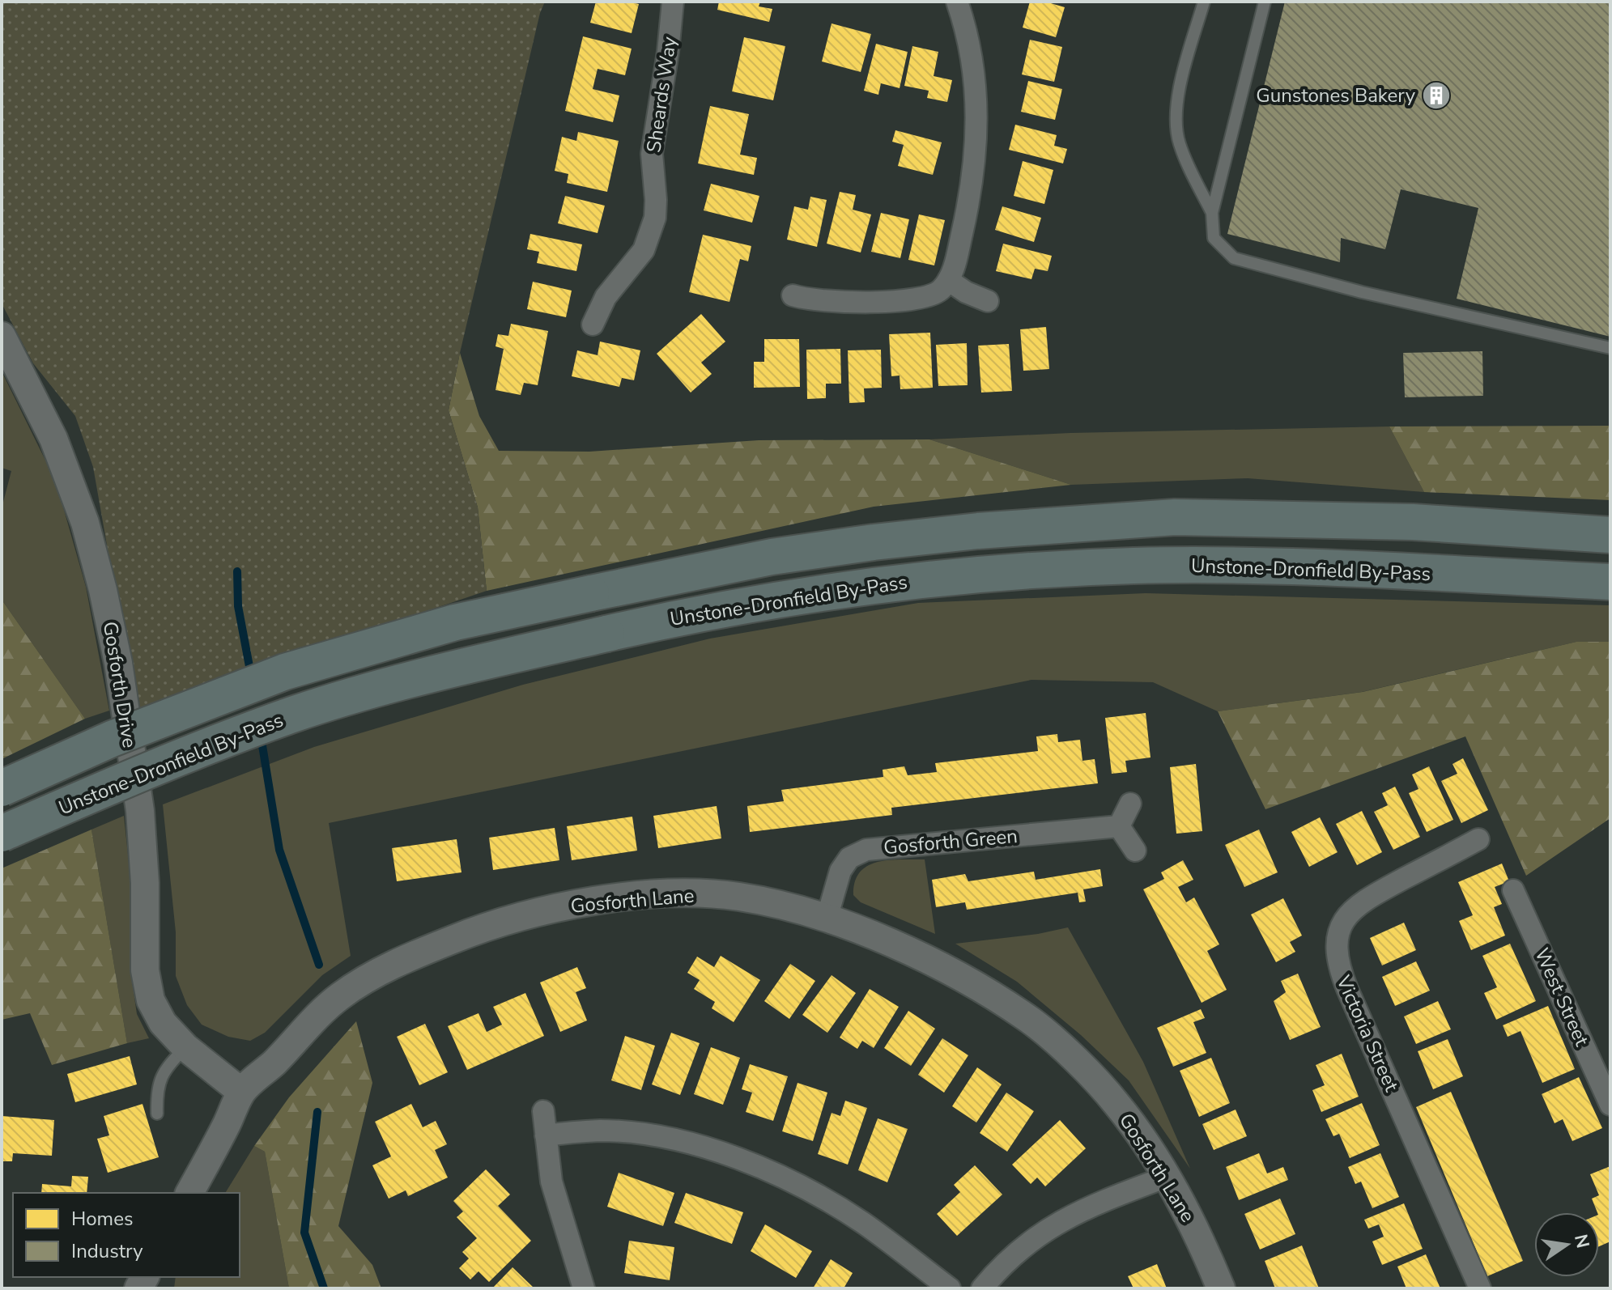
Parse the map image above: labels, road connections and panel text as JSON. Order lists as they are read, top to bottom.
{
  "streets": {
    "highway": ["Unstone-Dronfield By-Pass"],
    "street": [
      "Sheards Way",
      "Gosforth Drive",
      "Gosforth Green",
      "Gosforth Lane",
      "West Street",
      "Victoria Street"
    ]
  },
  "crossings": [
    ["Gosforth Drive", "Gosforth Lane"],
    ["Gosforth Green", "Gosforth Lane"]
  ],
  "places": {
    "building": ["Gunstones Bakery"]
  },
  "legend": ["Homes", "Industry"],
  "north": "right"
}
